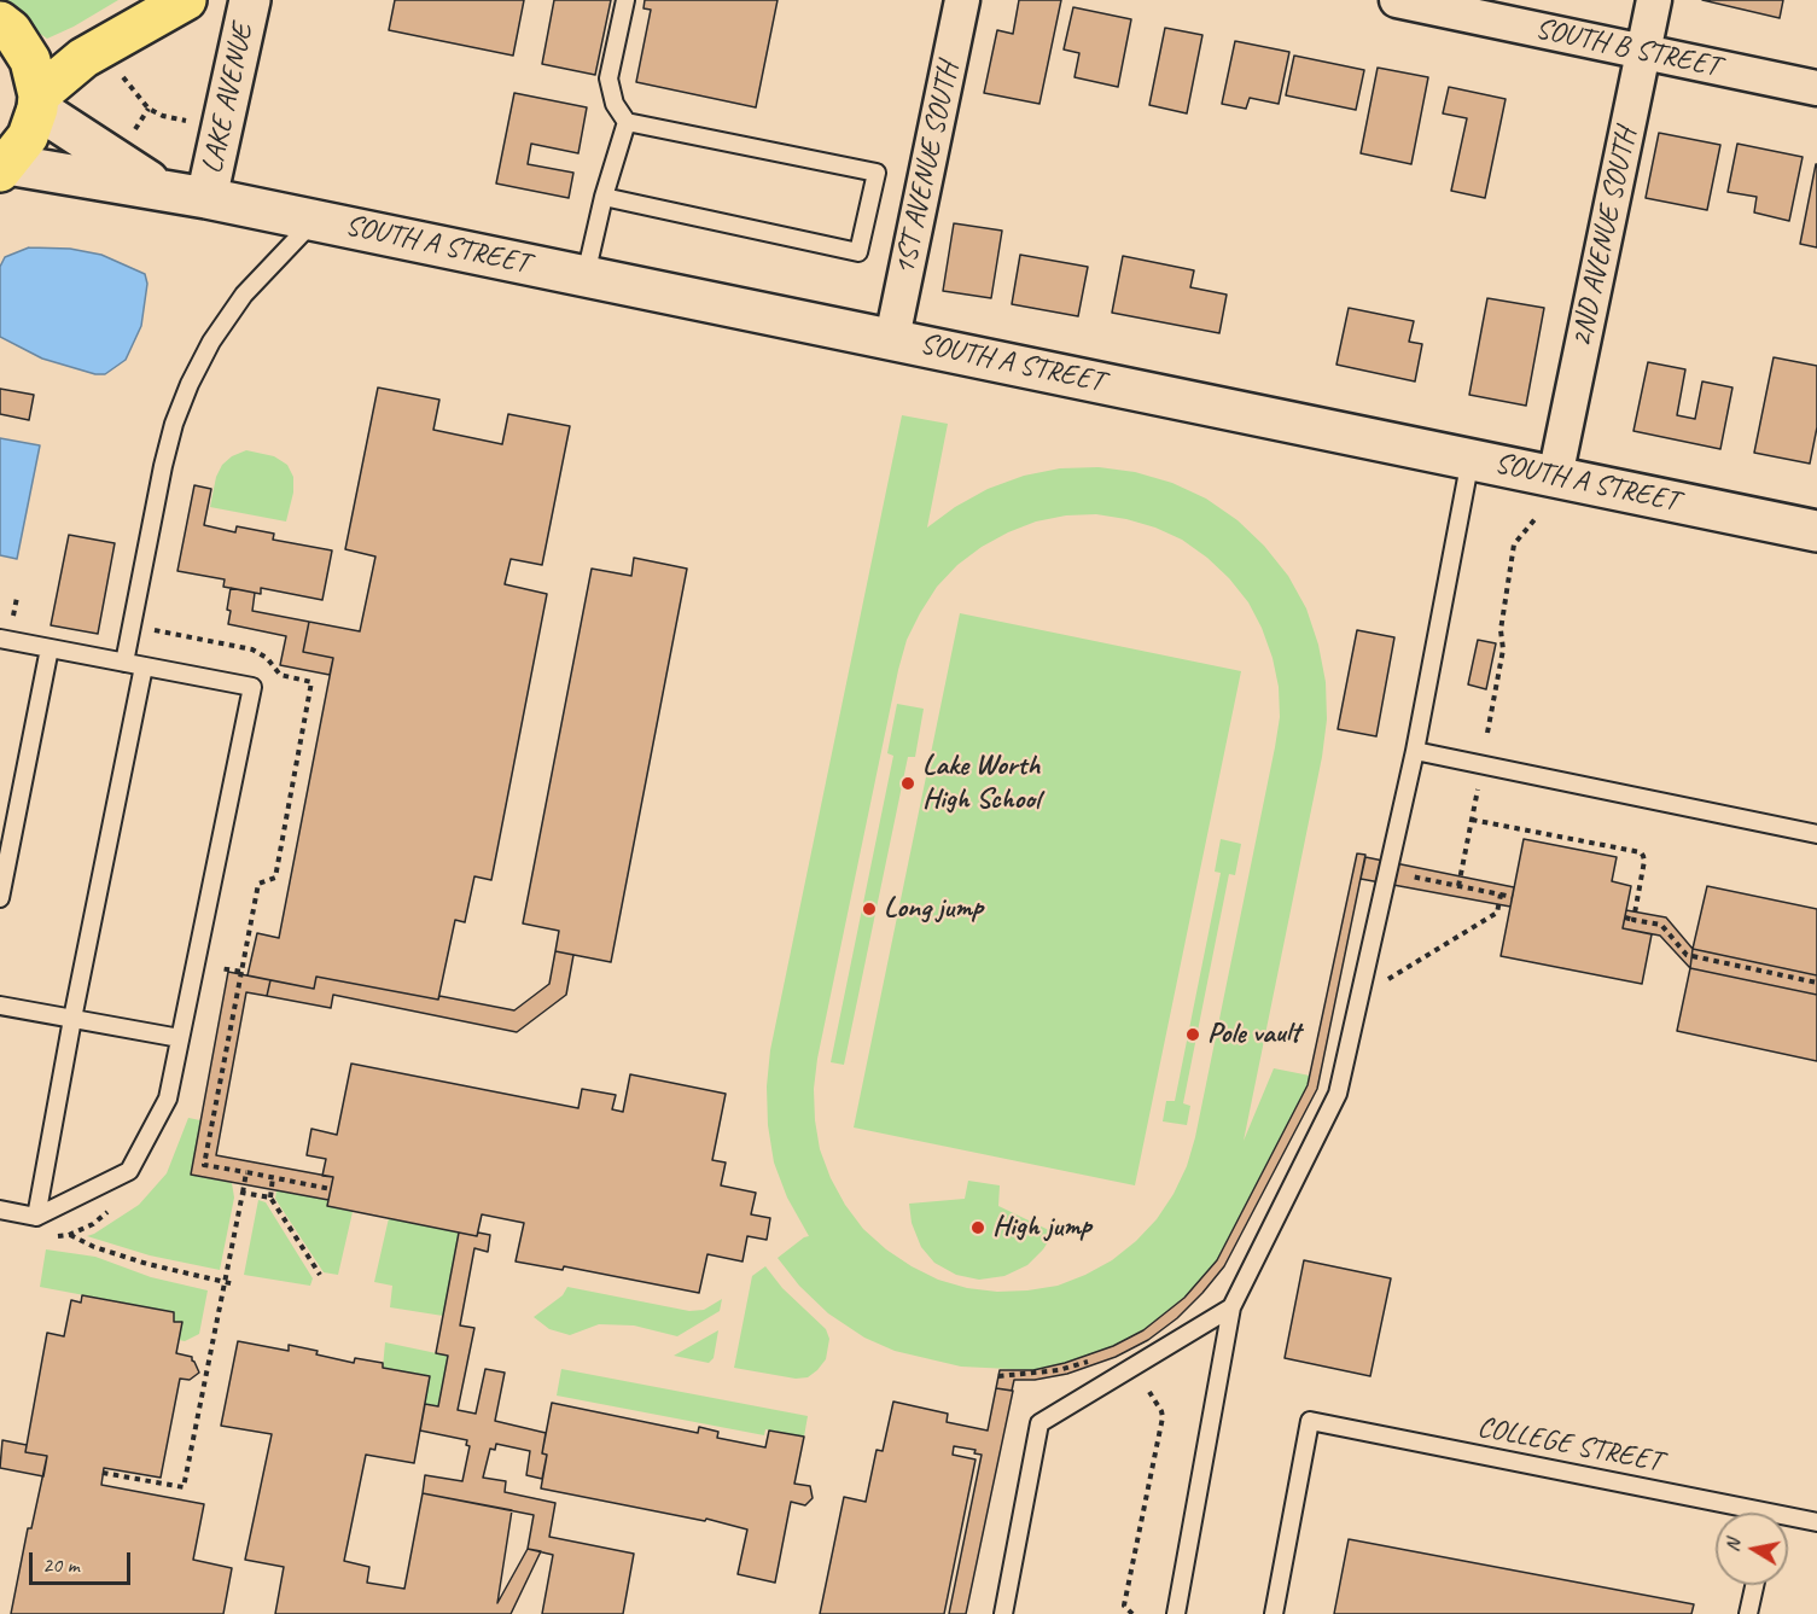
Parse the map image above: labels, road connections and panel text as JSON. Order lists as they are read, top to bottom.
{
  "streets": {
    "street": [
      "SOUTH B STREET",
      "LAKE AVENUE",
      "1ST AVENUE SOUTH",
      "2ND AVENUE SOUTH",
      "SOUTH A STREET"
    ],
    "lane": ["COLLEGE STREET"]
  },
  "crossings": [
    ["SOUTH B STREET", "2ND AVENUE SOUTH"],
    ["LAKE AVENUE", "SOUTH A STREET"],
    ["1ST AVENUE SOUTH", "SOUTH A STREET"],
    ["2ND AVENUE SOUTH", "SOUTH A STREET"]
  ],
  "places": [
    "Lake Worth High School",
    "Long jump",
    "Pole vault",
    "High jump"
  ],
  "scale_bar": "20 m",
  "north": "left"
}
